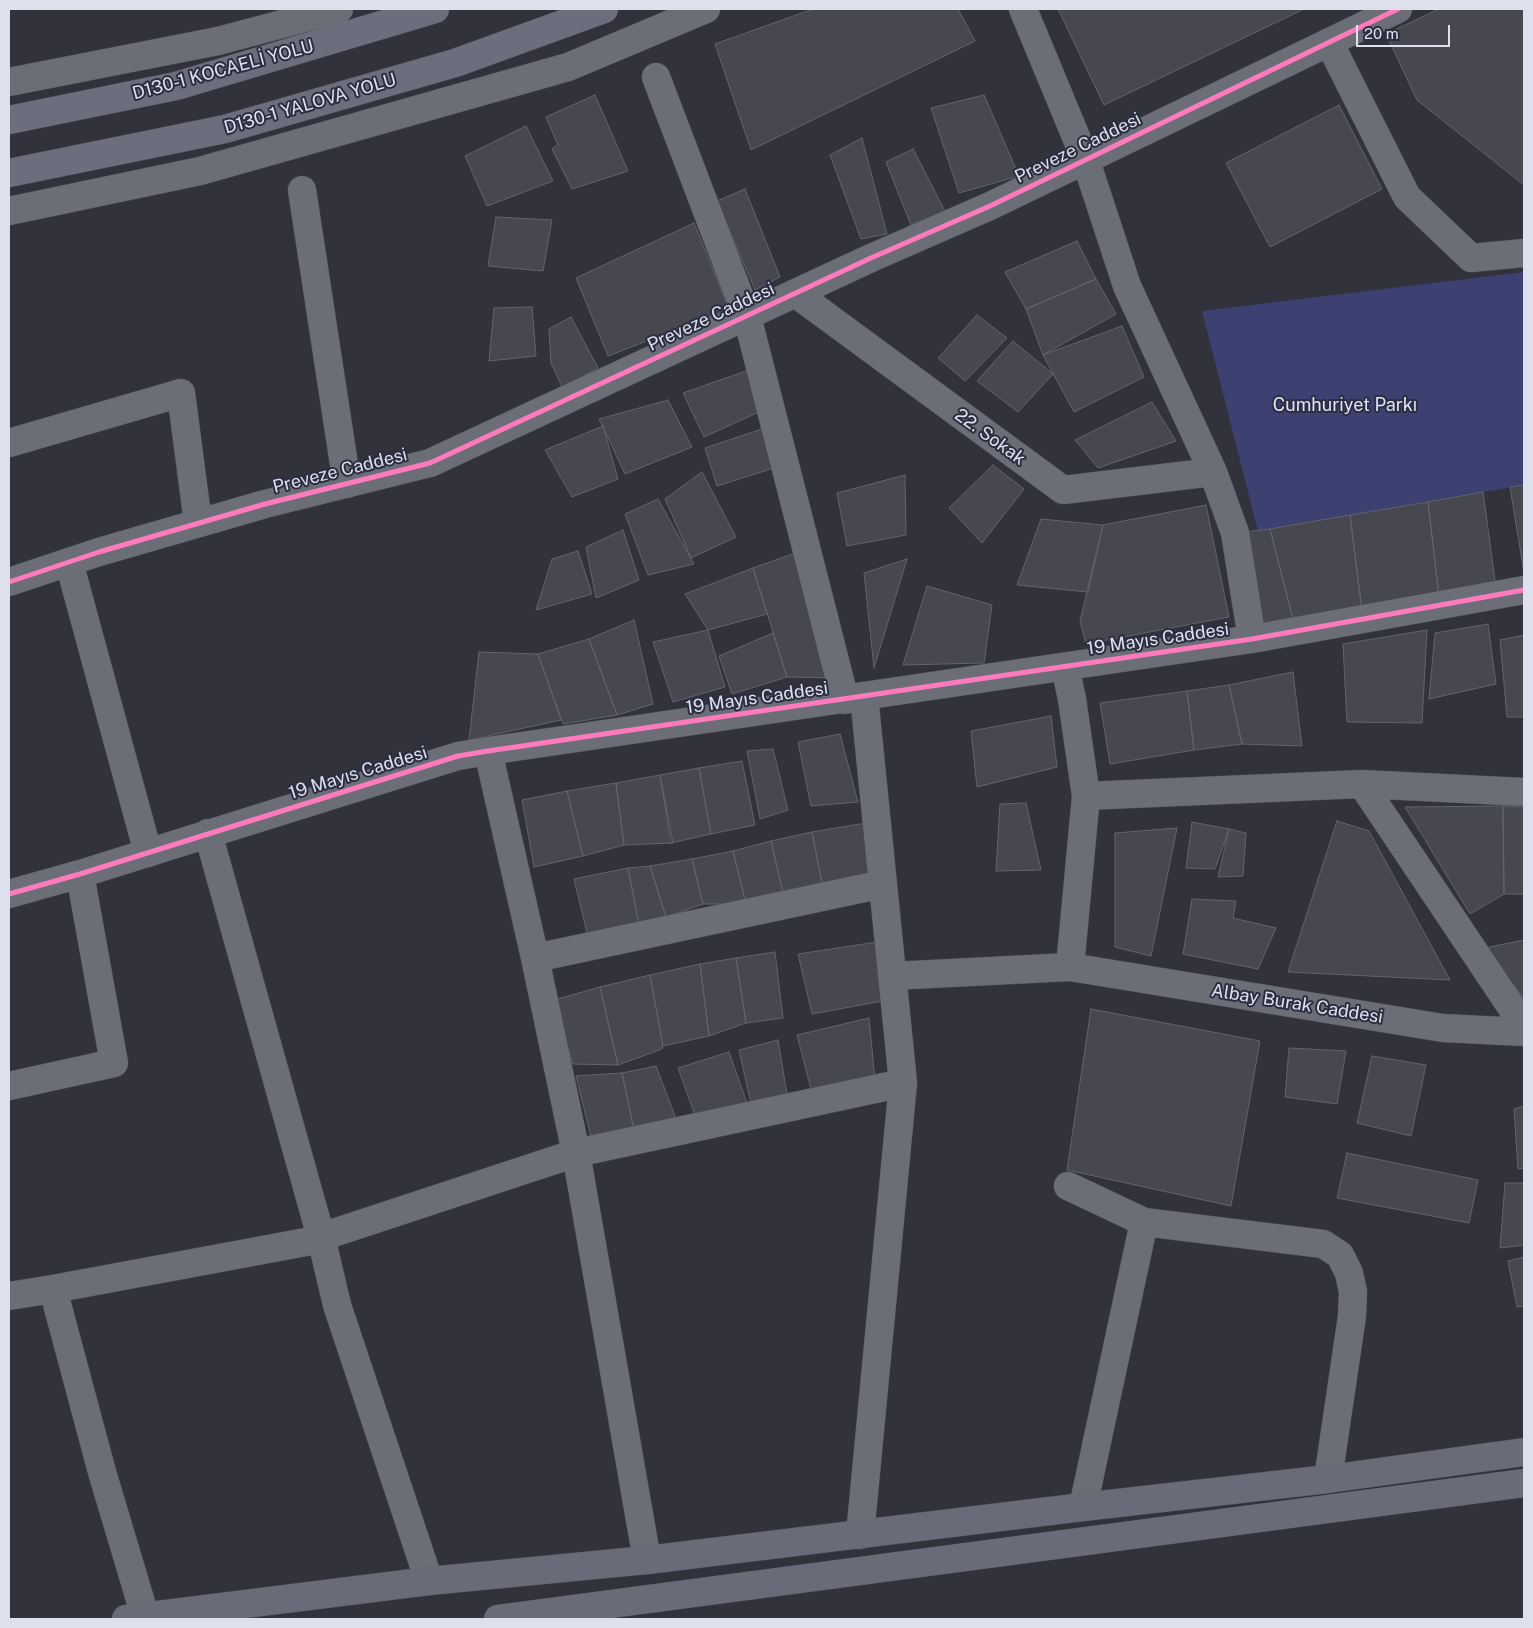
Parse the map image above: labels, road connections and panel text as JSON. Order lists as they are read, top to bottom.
{
  "streets": {
    "highway": ["D130-1 KOCAELİ YOLU", "D130-1 YALOVA YOLU"],
    "street": [
      "Preveze Caddesi",
      "22. Sokak",
      "19 Mayıs Caddesi",
      "Albay Burak Caddesi"
    ]
  },
  "crossings": [
    ["Preveze Caddesi", "22. Sokak"]
  ],
  "parks": ["Cumhuriyet Parkı"],
  "scale_bar": "20 m"
}
